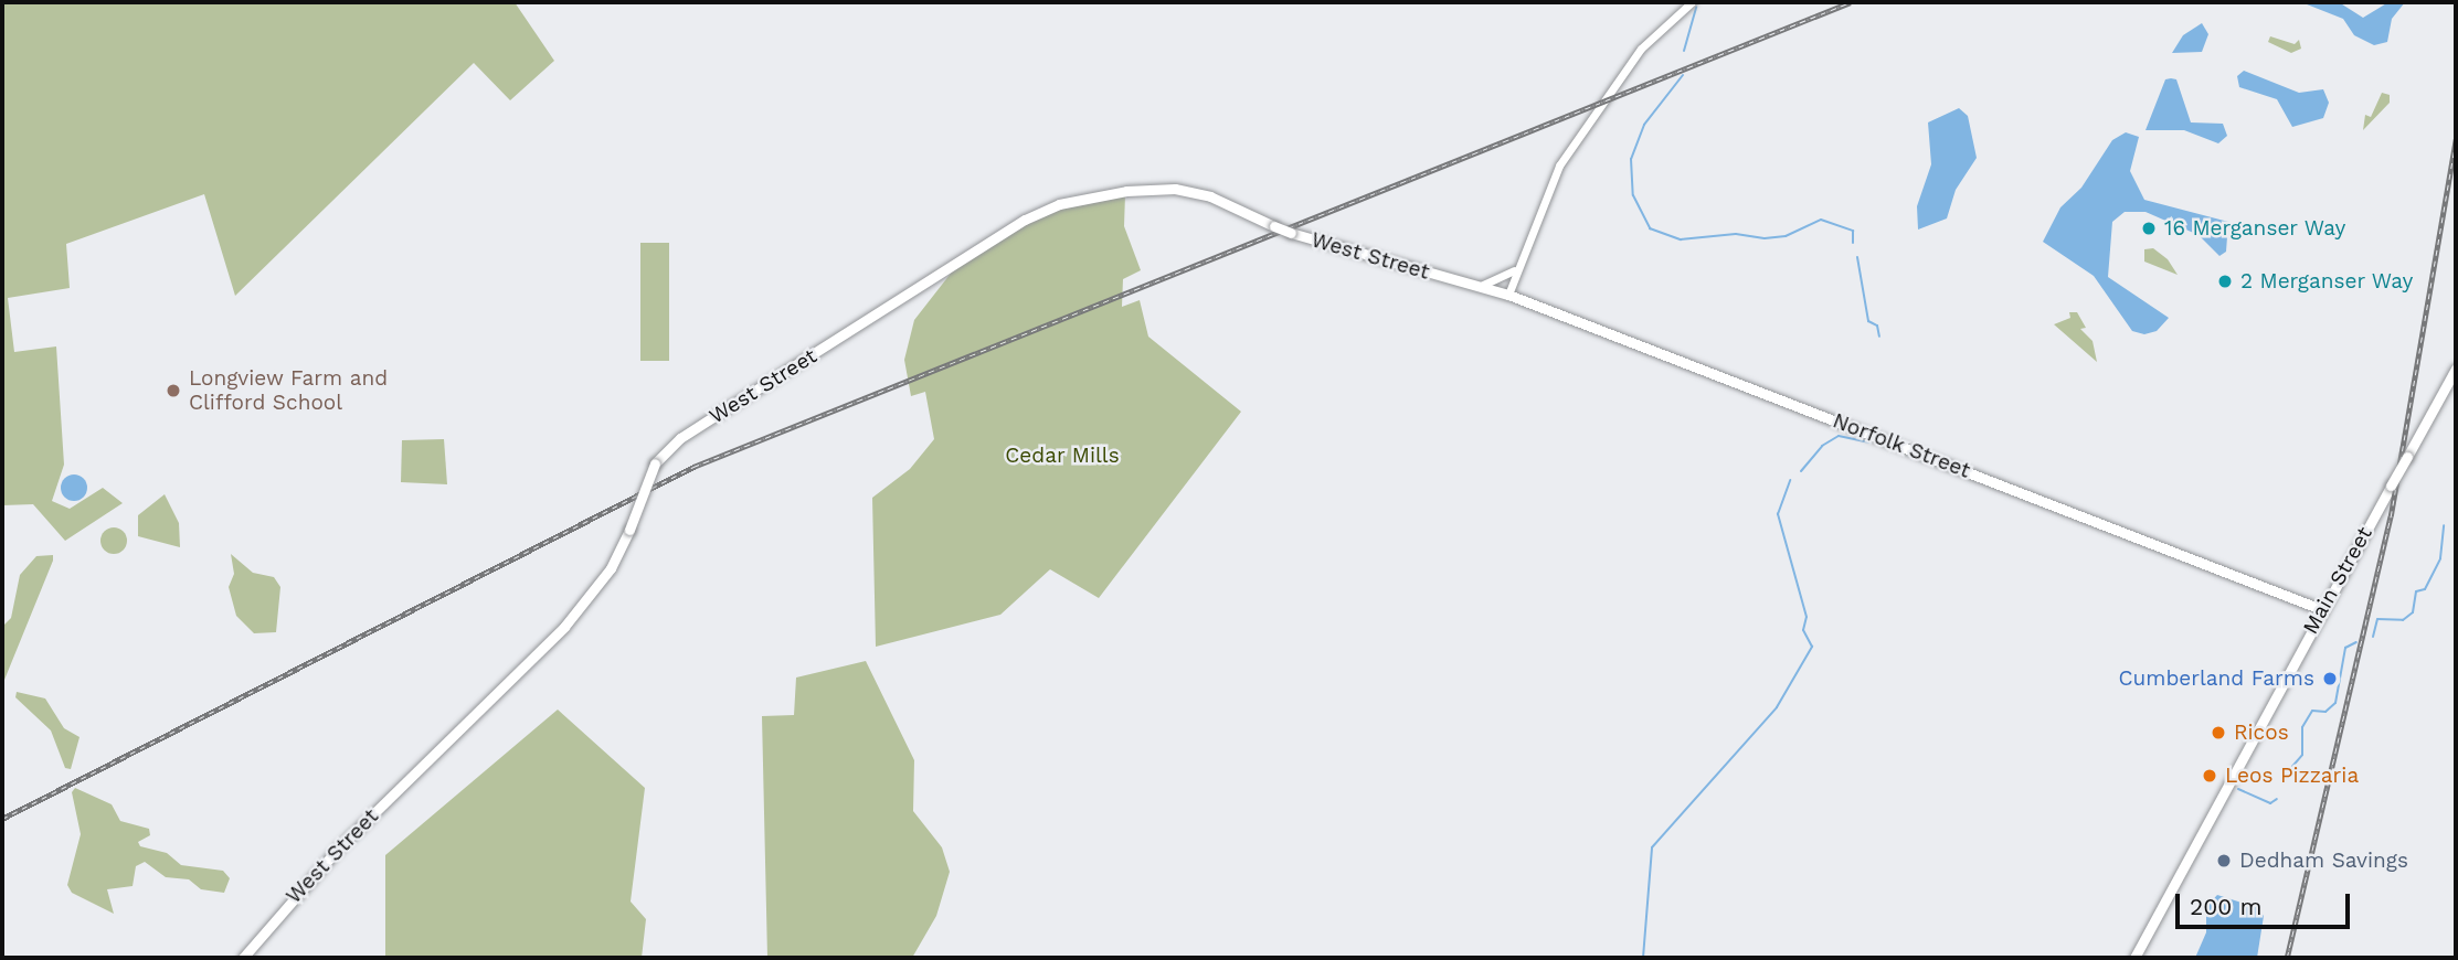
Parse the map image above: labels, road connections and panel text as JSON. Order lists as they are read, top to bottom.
{
  "streets": {
    "main road": ["West Street", "Norfolk Street", "Main Street"]
  },
  "crossings": [
    ["West Street", "Norfolk Street"],
    ["Norfolk Street", "Main Street"]
  ],
  "parks": ["Cedar Mills"],
  "places": [
    "16 Merganser Way",
    "2 Merganser Way",
    "Longview Farm and Clifford School",
    "Cumberland Farms",
    "Ricos",
    "Leos Pizzaria",
    "Dedham Savings"
  ],
  "scale_bar": "200 m"
}
